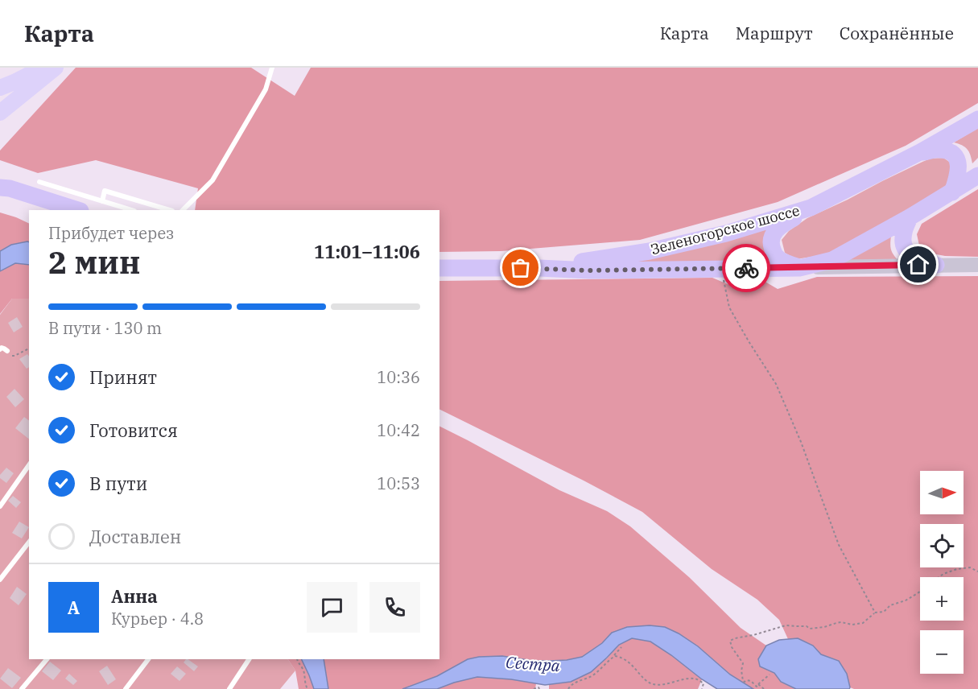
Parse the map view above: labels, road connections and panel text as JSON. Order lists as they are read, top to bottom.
{
  "streets": {
    "highway": ["Зеленогорское шоссе"]
  },
  "water": ["Сестра"],
  "north": "right",
  "page": {
    "header": "Карта",
    "nav": ["Карта", "Маршрут", "Сохранённые"],
    "heading": ["2 мин", "Прибудет через", "11:01–11:06"],
    "panel": ["Анна", "Курьер · 4.8"],
    "bar": "В пути · 130 m",
    "list": [
      ["Принят", "10:36"],
      ["Готовится", "10:42"],
      ["В пути", "10:53"],
      "Доставлен"
    ],
    "map_buttons": ["+", "−"],
    "round": "А"
  }
}
